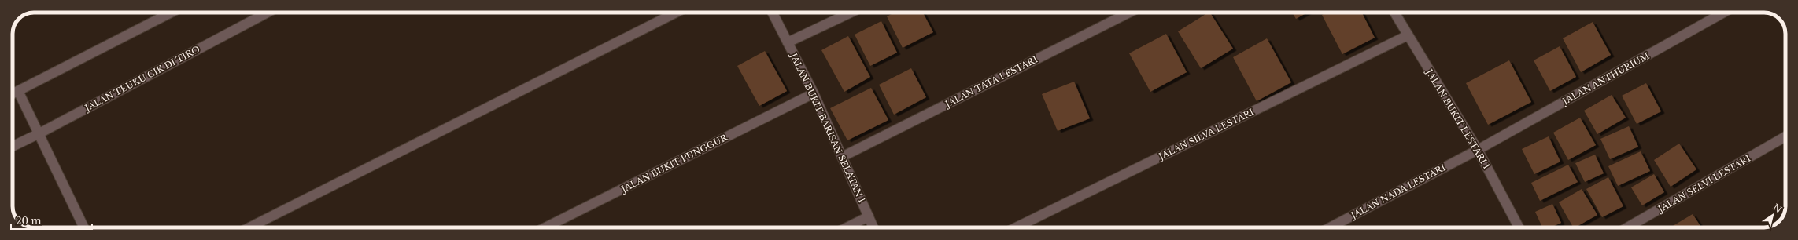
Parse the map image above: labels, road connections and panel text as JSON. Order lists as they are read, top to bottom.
{
  "streets": {
    "street": [
      "JALAN TEUKU CIK DI TIRO",
      "JALAN ANTHURIUM",
      "JALAN TATA LESTARI",
      "JALAN BUKIT LESTARI 1",
      "JALAN BUKIT BARISAN SELATAN 1",
      "JALAN SILVA LESTARI",
      "JALAN BUKIT PUNGGUR",
      "JALAN SELVI LESTARI",
      "JALAN NADA LESTARI"
    ]
  },
  "crossings": [
    ["JALAN ANTHURIUM", "JALAN BUKIT LESTARI 1"],
    ["JALAN ANTHURIUM", "JALAN NADA LESTARI"],
    ["JALAN TATA LESTARI", "JALAN BUKIT BARISAN SELATAN 1"],
    ["JALAN BUKIT LESTARI 1", "JALAN SILVA LESTARI"],
    ["JALAN BUKIT LESTARI 1", "JALAN NADA LESTARI"],
    ["JALAN BUKIT BARISAN SELATAN 1", "JALAN BUKIT PUNGGUR"]
  ],
  "scale_bar": "20 m",
  "north": "top right"
}
